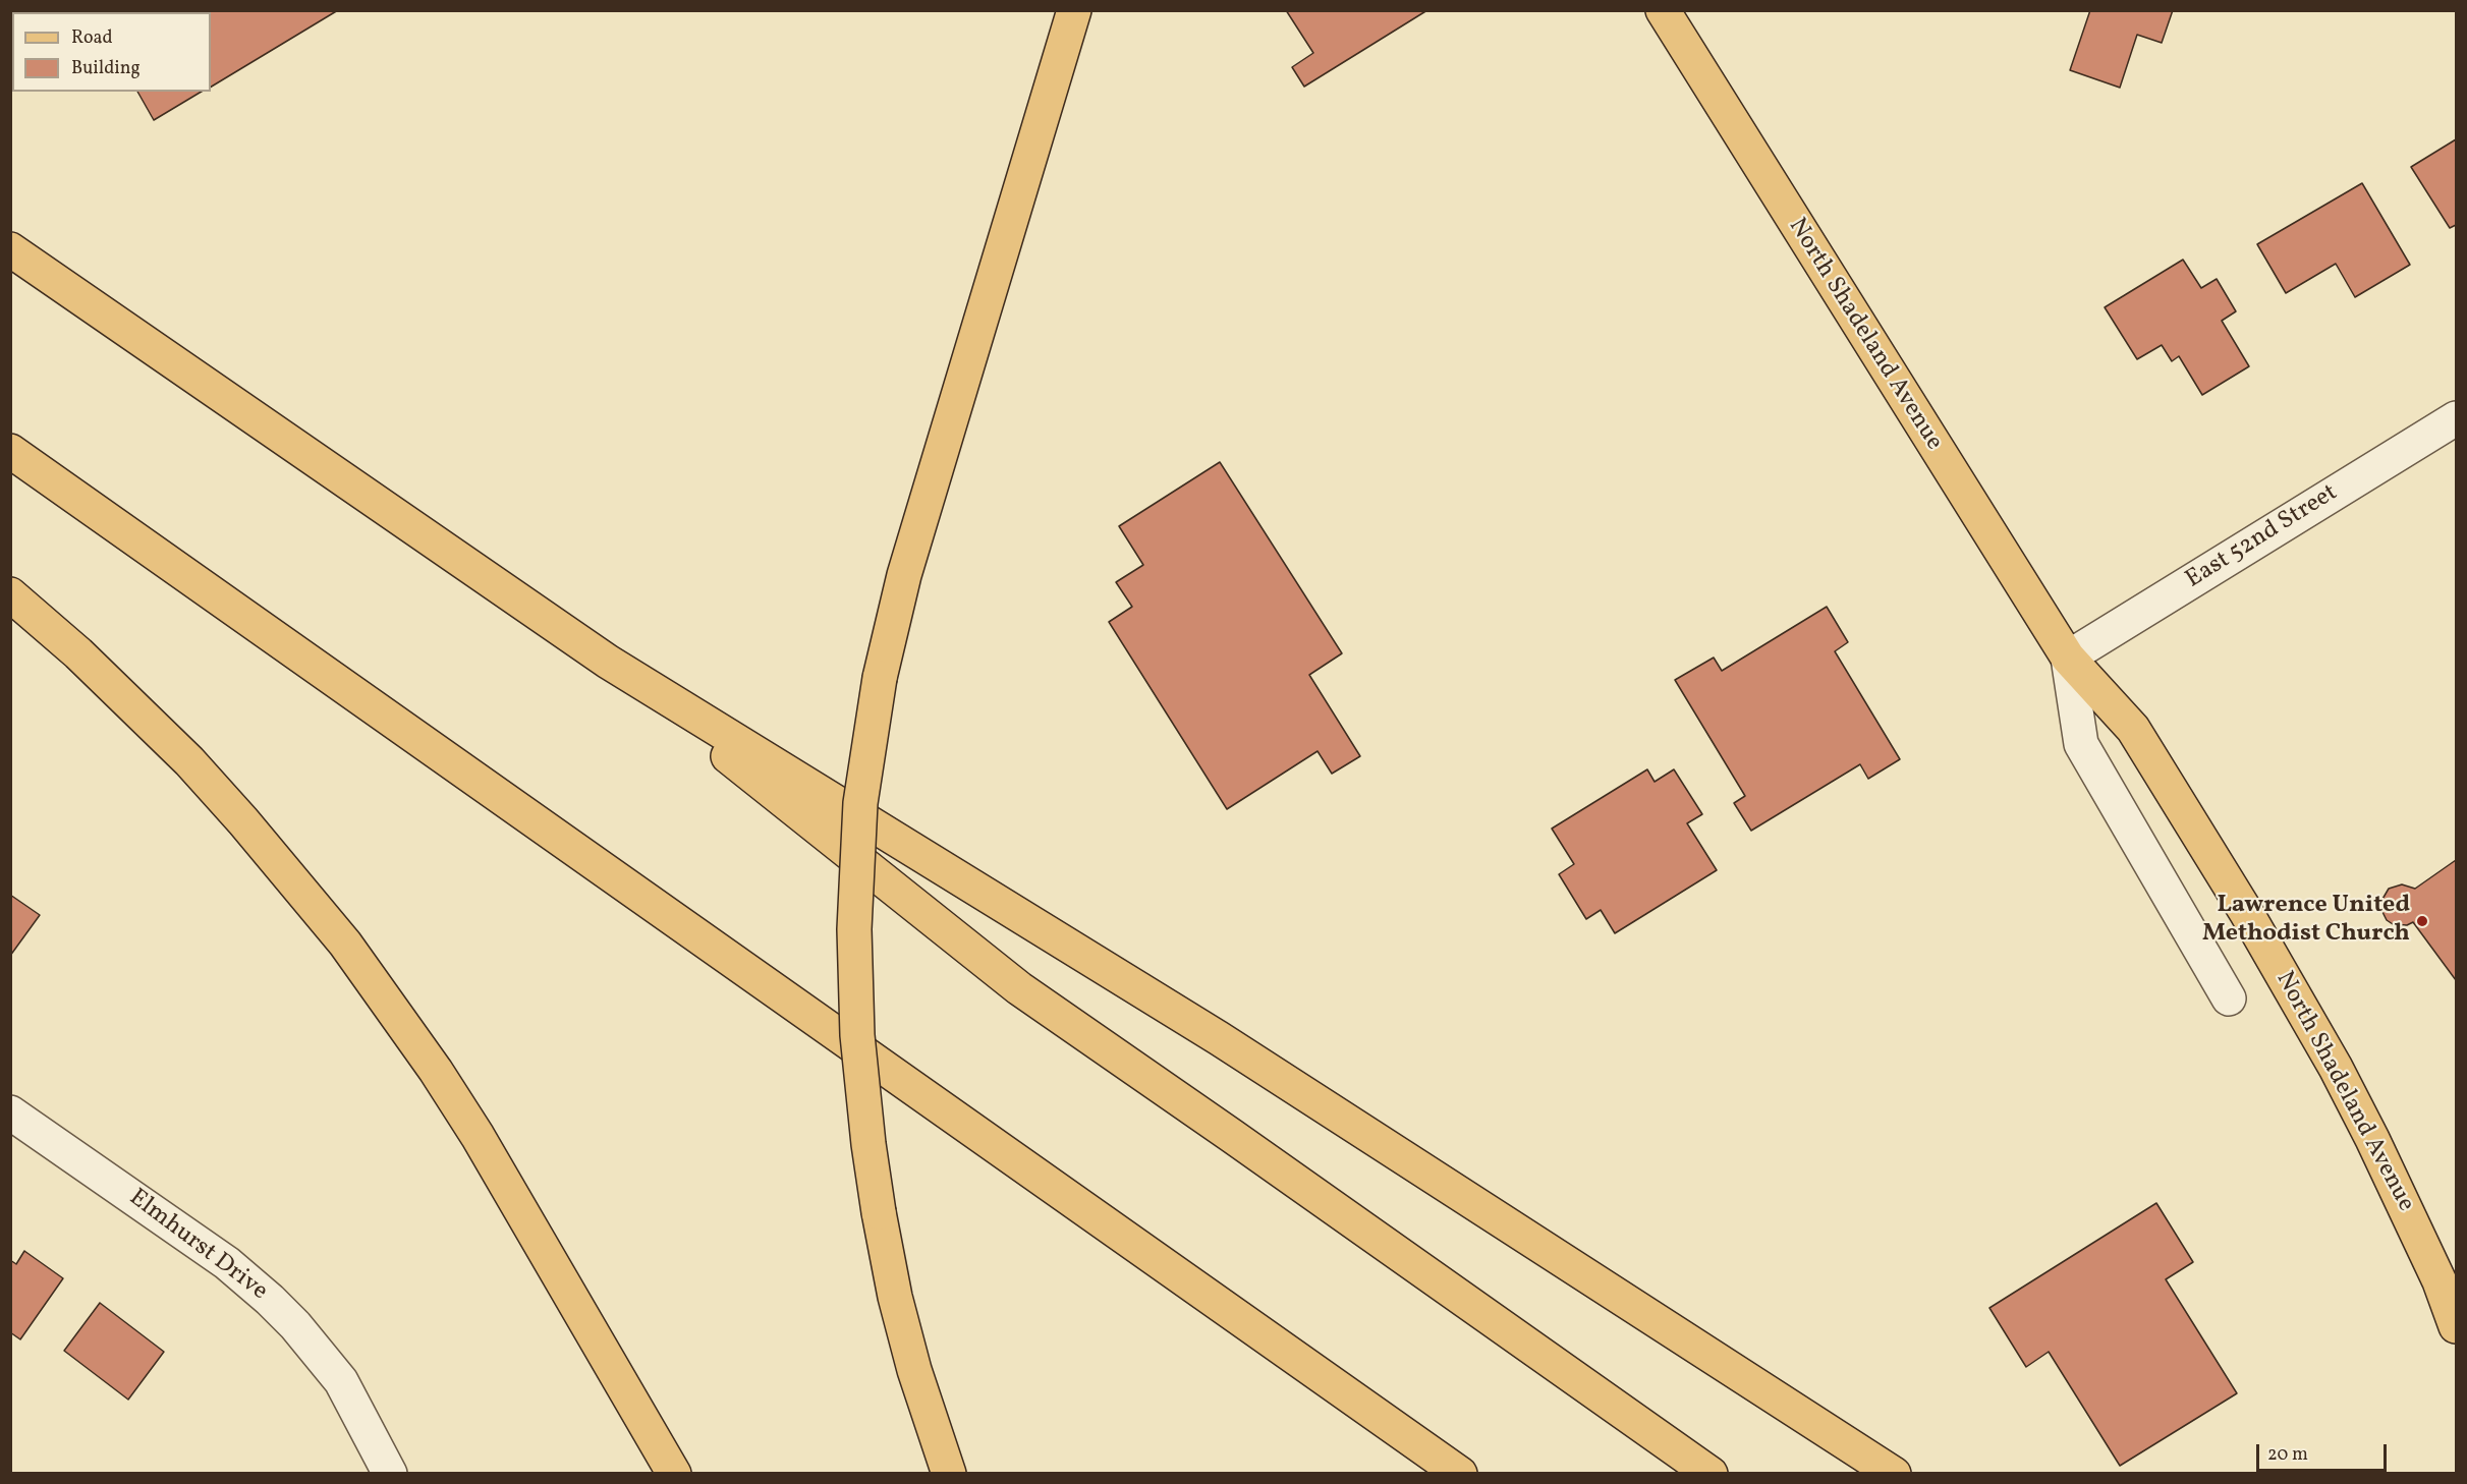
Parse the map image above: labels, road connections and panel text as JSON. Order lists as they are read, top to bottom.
{
  "streets": {
    "main road": ["North Shadeland Avenue"],
    "street": ["East 52nd Street", "Elmhurst Drive"]
  },
  "crossings": [
    ["North Shadeland Avenue", "East 52nd Street"]
  ],
  "places": ["Lawrence United Methodist Church"],
  "legend": ["Road", "Building"],
  "scale_bar": "20 m"
}
